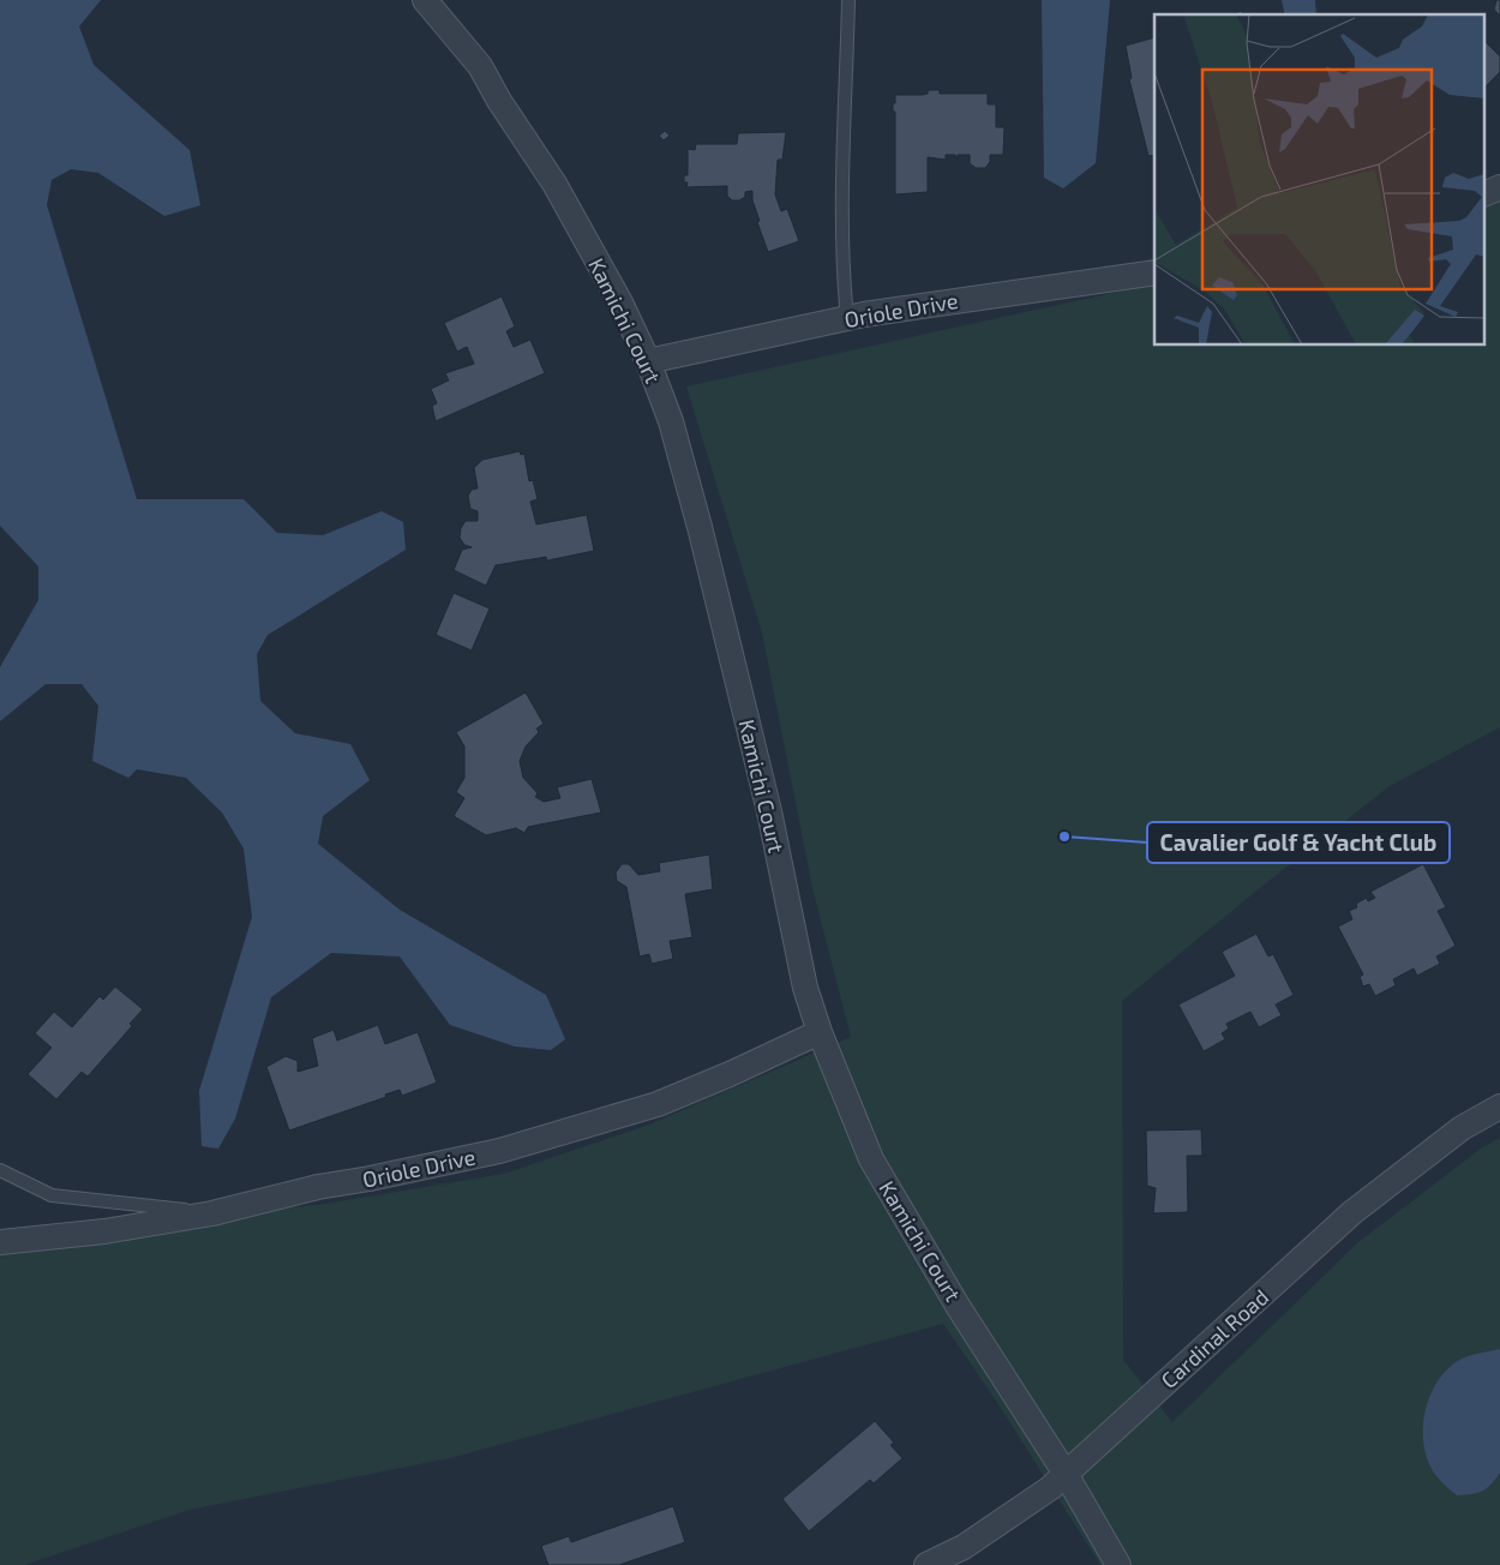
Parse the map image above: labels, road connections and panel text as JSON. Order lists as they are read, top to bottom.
{
  "streets": {
    "street": ["Oriole Drive", "Kamichi Court", "Cardinal Road"]
  },
  "crossings": [
    ["Oriole Drive", "Kamichi Court"],
    ["Kamichi Court", "Cardinal Road"]
  ],
  "places": ["Cavalier Golf & Yacht Club"]
}
